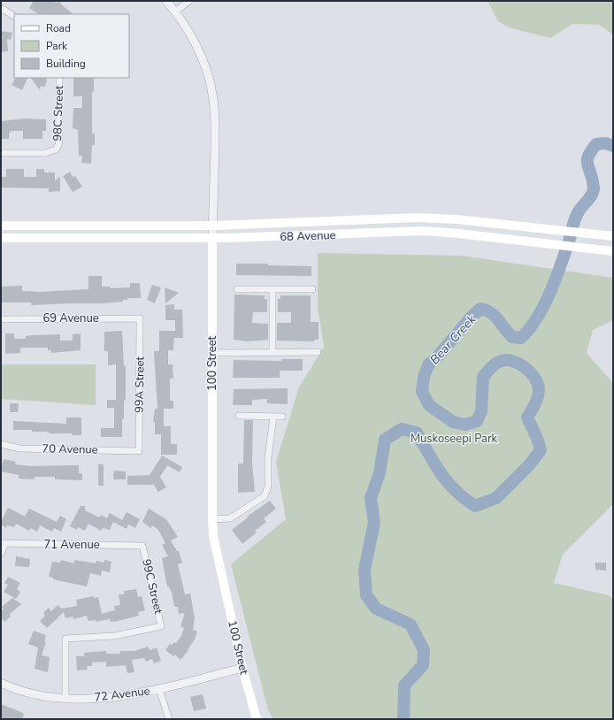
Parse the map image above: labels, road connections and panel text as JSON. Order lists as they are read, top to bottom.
{
  "streets": {
    "main road": ["68 Avenue", "100 Street"],
    "street": [
      "98C Street",
      "69 Avenue",
      "99A Street",
      "70 Avenue",
      "71 Avenue",
      "99C Street",
      "72 Avenue"
    ]
  },
  "crossings": [
    ["68 Avenue", "100 Street"],
    ["69 Avenue", "99A Street"],
    ["100 Street", "72 Avenue"],
    ["99A Street", "70 Avenue"],
    ["71 Avenue", "99C Street"],
    ["99C Street", "72 Avenue"]
  ],
  "water": ["Bear Creek"],
  "parks": ["Muskoseepi Park"],
  "legend": ["Road", "Park", "Building"]
}
